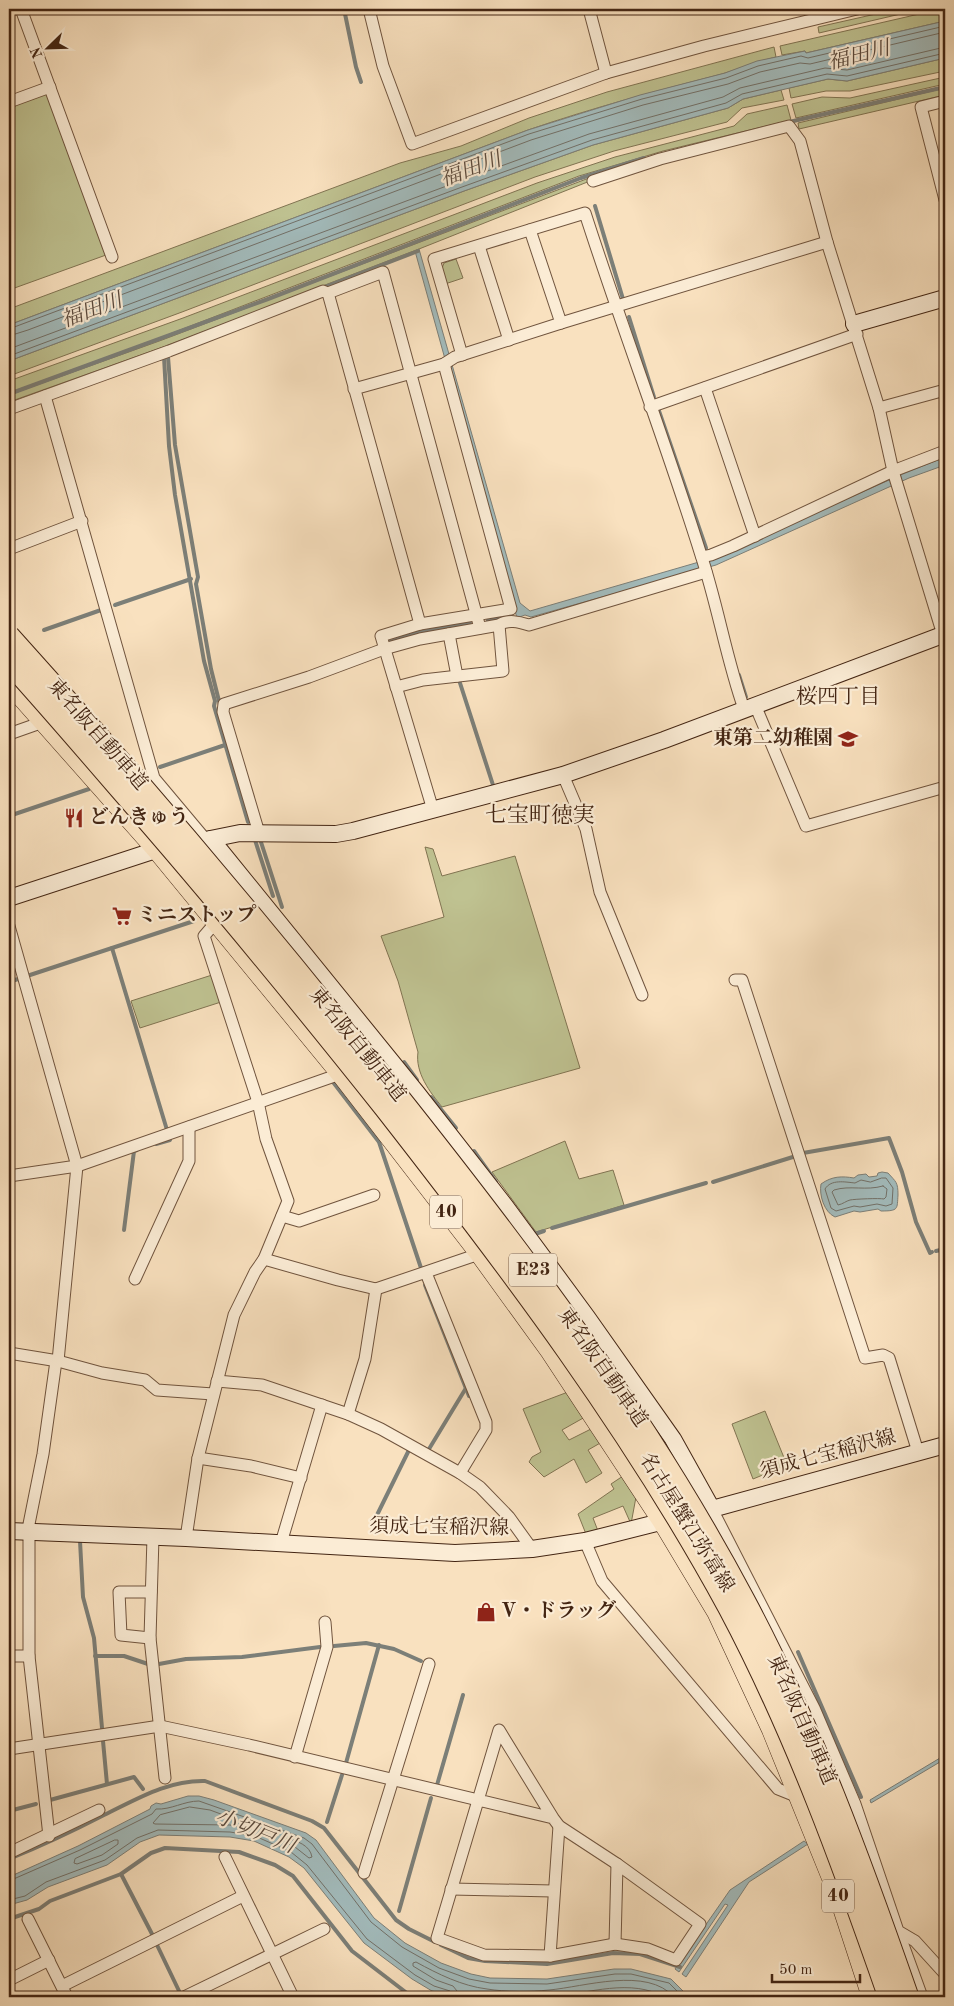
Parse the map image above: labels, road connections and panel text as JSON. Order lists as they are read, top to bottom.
{
  "streets": {
    "highway": ["東名阪自動車道", "E23"],
    "main road": ["40", "名古屋蟹江弥富線"],
    "street": ["須成七宝稲沢線"]
  },
  "crossings": [
    ["須成七宝稲沢線", "名古屋蟹江弥富線"]
  ],
  "districts": ["桜四丁目", "七宝町徳実"],
  "water": ["福田川", "小切戸川"],
  "places": {
    "school or university": ["東第二幼稚園"],
    "restaurant": ["どんきゅう"],
    "supermarket": ["ミニストップ"],
    "shop": ["V・ドラッグ"]
  },
  "scale_bar": "50 m",
  "north": "bottom left"
}
